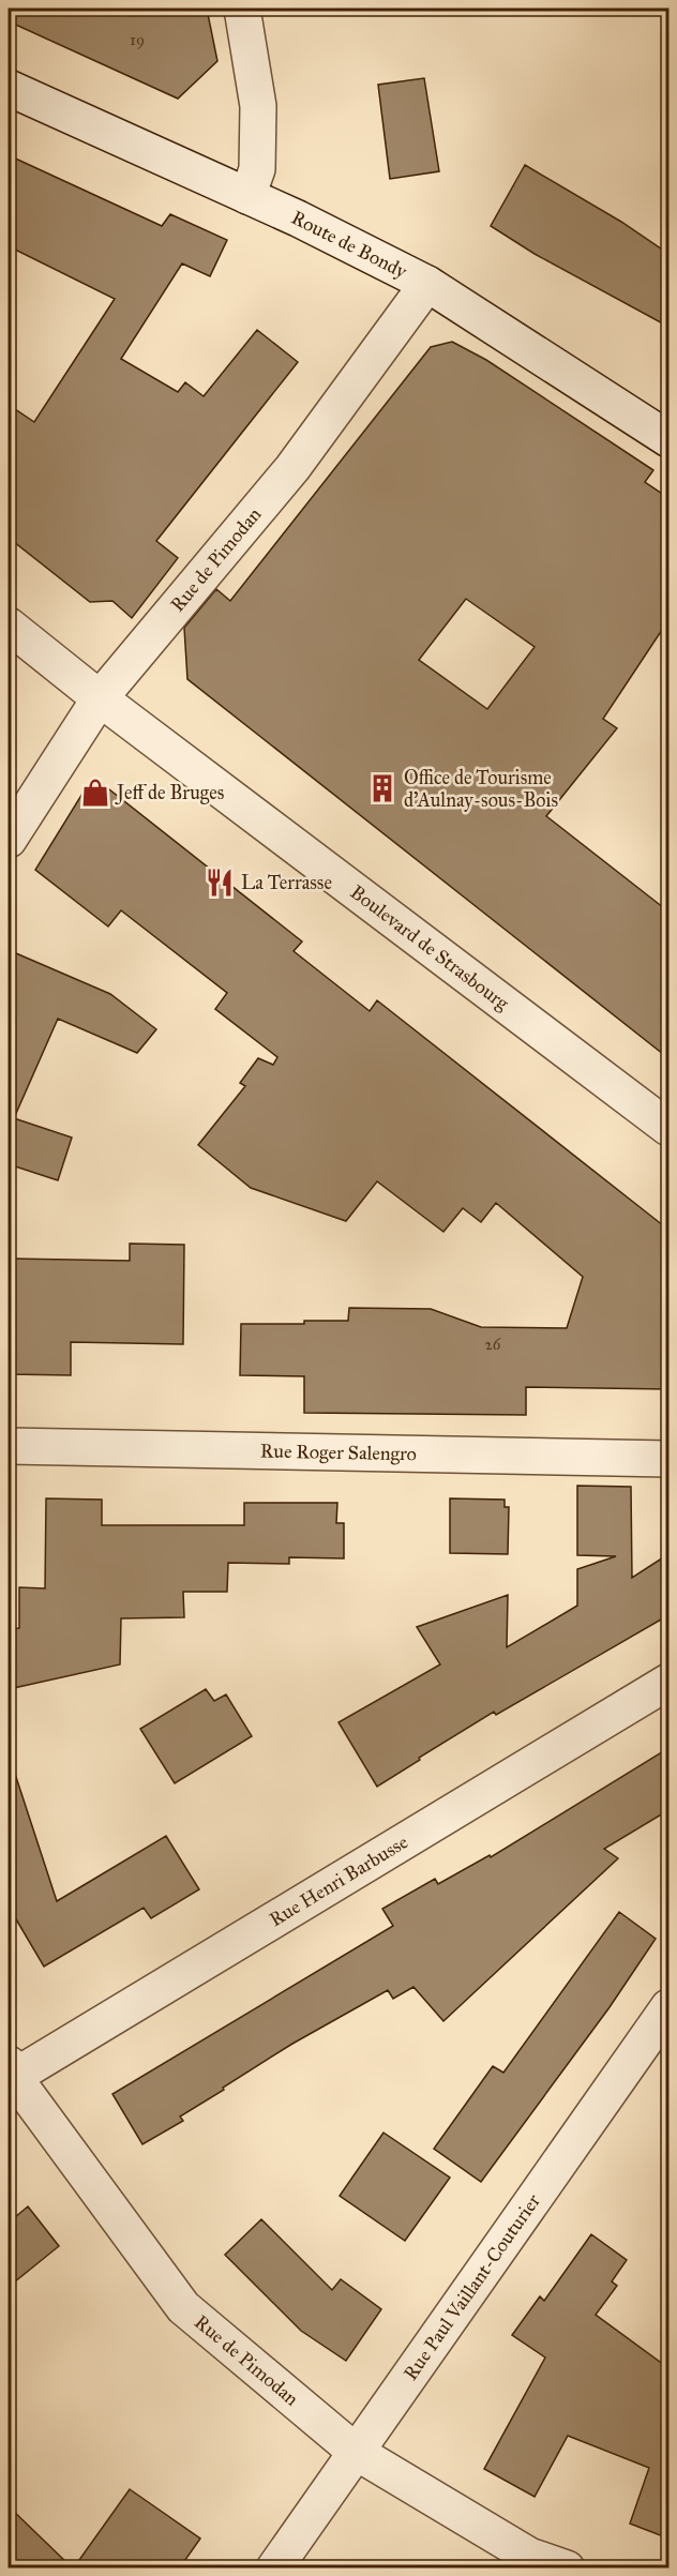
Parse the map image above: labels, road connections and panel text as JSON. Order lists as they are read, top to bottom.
{
  "streets": {
    "street": [
      "Route de Bondy",
      "Rue de Pimodan",
      "Boulevard de Strasbourg",
      "Rue Roger Salengro",
      "Rue Henri Barbusse",
      "Rue Paul Vaillant-Couturier"
    ]
  },
  "crossings": [
    ["Route de Bondy", "Rue de Pimodan"],
    ["Rue de Pimodan", "Boulevard de Strasbourg"],
    ["Rue de Pimodan", "Rue Henri Barbusse"],
    ["Rue de Pimodan", "Rue Paul Vaillant-Couturier"]
  ],
  "places": {
    "building": ["Office de Tourisme d’Aulnay-sous-Bois"],
    "shop": ["Jeff de Bruges"],
    "restaurant": ["La Terrasse"]
  },
  "house_numbers": ["19", "26"]
}
